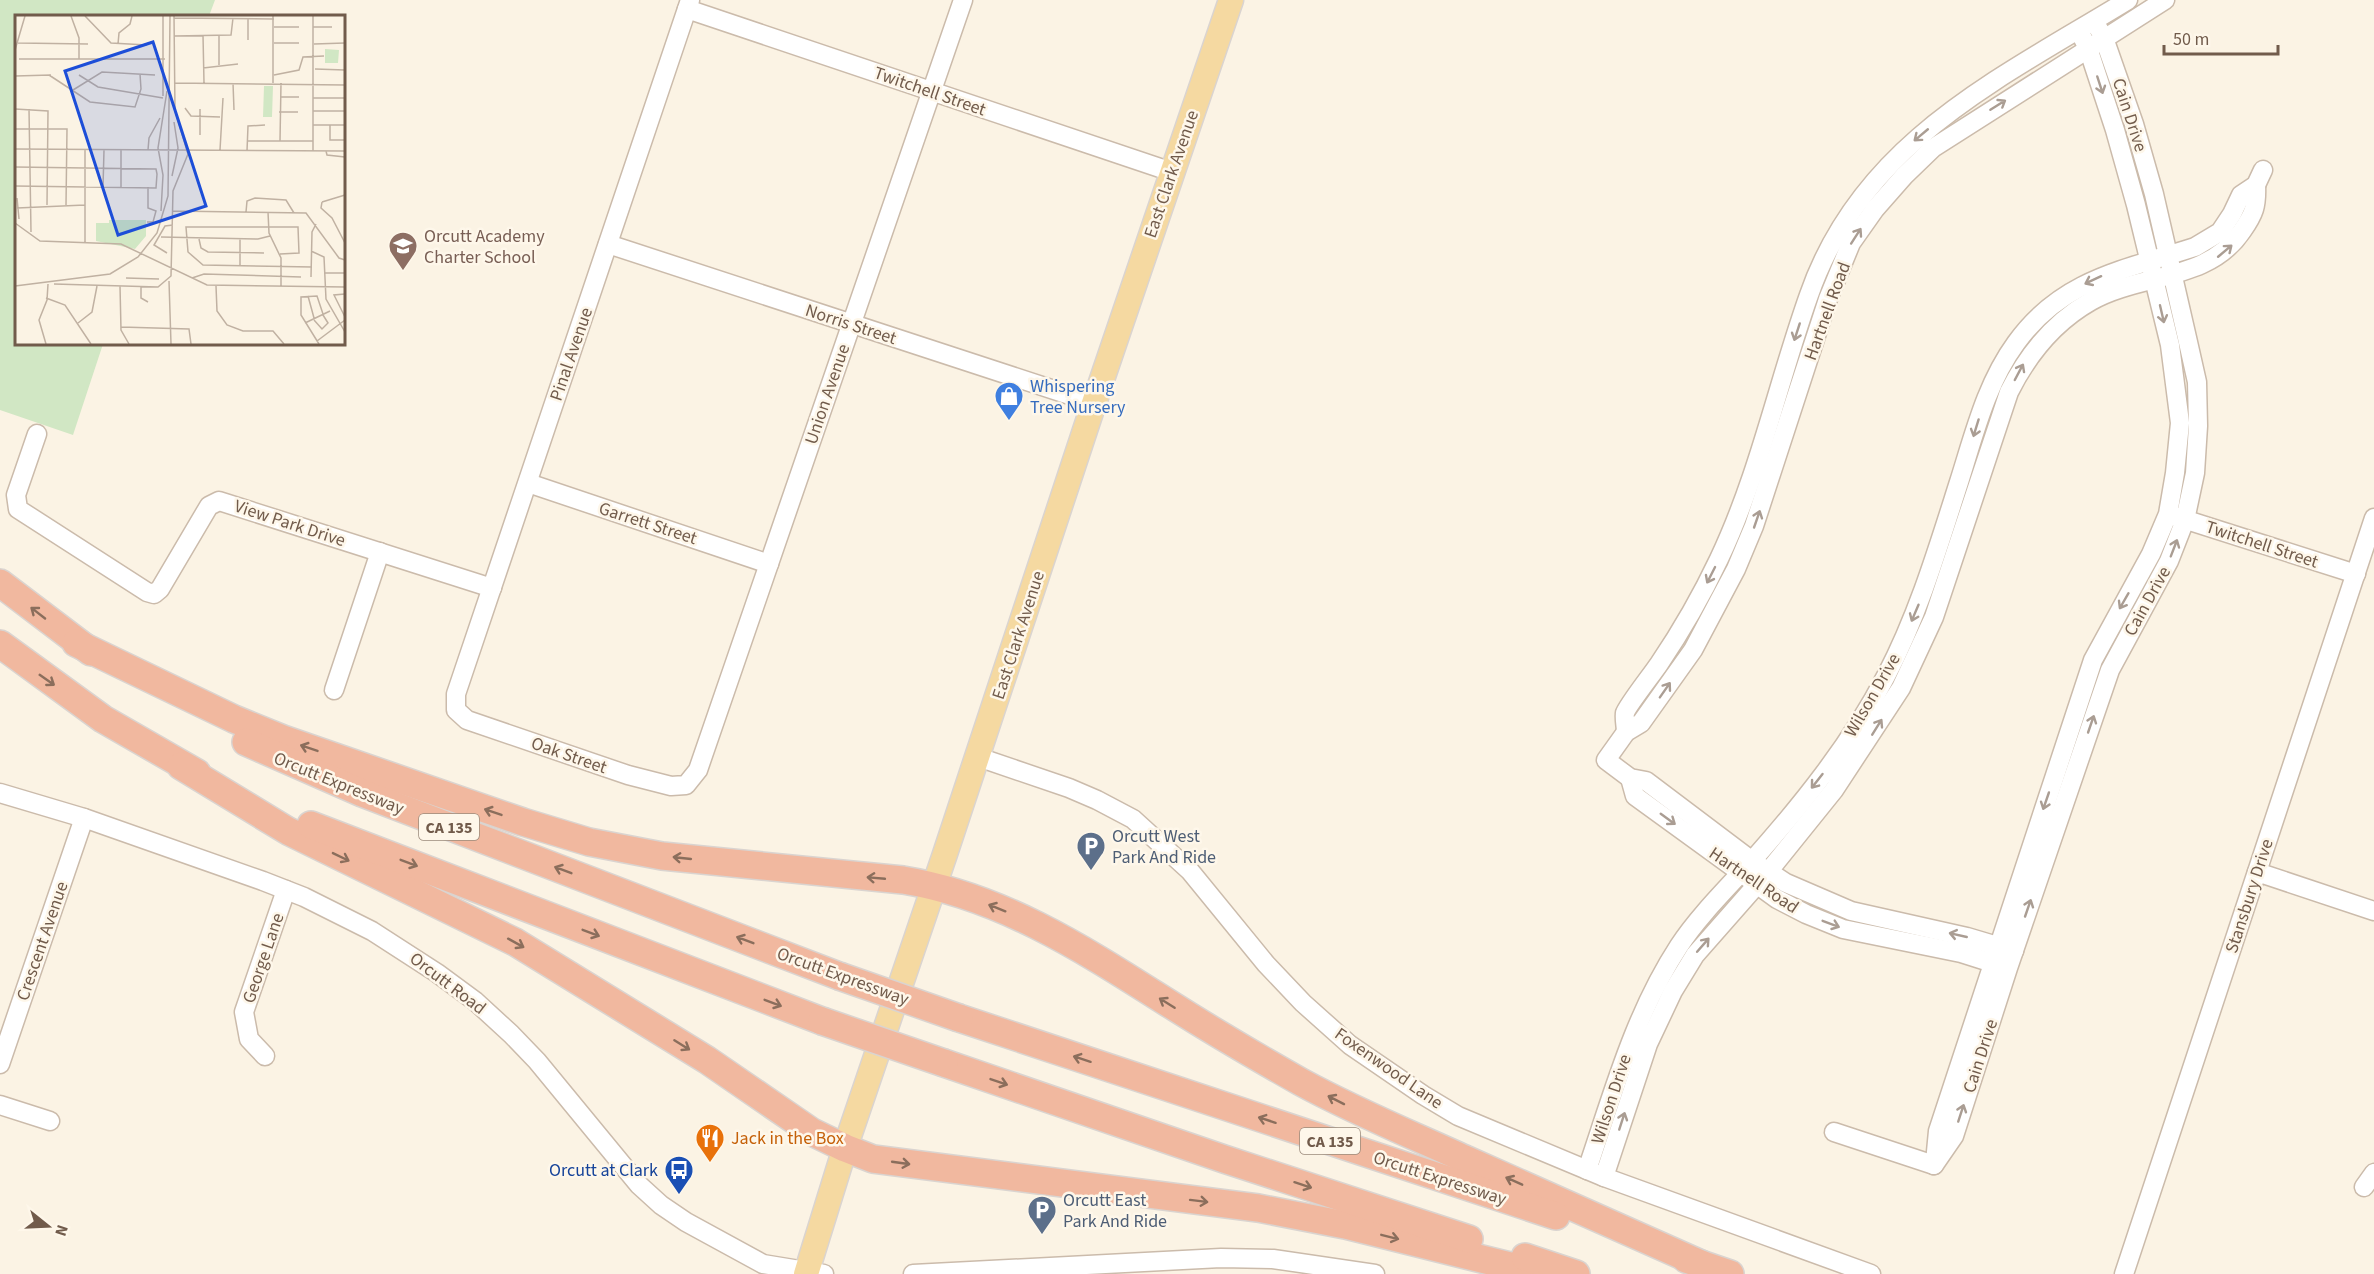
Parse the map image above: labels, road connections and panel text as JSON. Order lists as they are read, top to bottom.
{
  "streets": {
    "highway": ["Orcutt Expressway", "CA 135"],
    "main road": ["East Clark Avenue"],
    "street": [
      "Twitchell Street",
      "Cain Drive",
      "Hartnell Road",
      "Norris Street",
      "Pinal Avenue",
      "Union Avenue",
      "View Park Drive",
      "Garrett Street",
      "Wilson Drive",
      "Oak Street",
      "Stansbury Drive",
      "Crescent Avenue",
      "George Lane",
      "Orcutt Road",
      "Foxenwood Lane"
    ]
  },
  "crossings": [
    ["Twitchell Street", "Cain Drive"],
    ["Twitchell Street", "East Clark Avenue"],
    ["Twitchell Street", "Pinal Avenue"],
    ["Twitchell Street", "Union Avenue"],
    ["Twitchell Street", "Stansbury Drive"],
    ["Cain Drive", "Hartnell Road"],
    ["Cain Drive", "Wilson Drive"],
    ["East Clark Avenue", "Norris Street"],
    ["East Clark Avenue", "Orcutt Road"],
    ["East Clark Avenue", "Foxenwood Lane"],
    ["Hartnell Road", "Wilson Drive"],
    ["Norris Street", "Pinal Avenue"],
    ["Norris Street", "Union Avenue"],
    ["Pinal Avenue", "View Park Drive"],
    ["Pinal Avenue", "Garrett Street"],
    ["Pinal Avenue", "Oak Street"],
    ["Union Avenue", "Garrett Street"],
    ["Union Avenue", "Oak Street"],
    ["Wilson Drive", "Foxenwood Lane"],
    ["Crescent Avenue", "Orcutt Road"],
    ["George Lane", "Orcutt Road"]
  ],
  "places": {
    "school or university": ["Orcutt Academy Charter School"],
    "shop": ["Whispering Tree Nursery"],
    "parking": ["Orcutt West Park And Ride", "Orcutt East Park And Ride"],
    "restaurant": ["Jack in the Box"],
    "bus stop": ["Orcutt at Clark"]
  },
  "scale_bar": "50 m",
  "north": "right"
}
